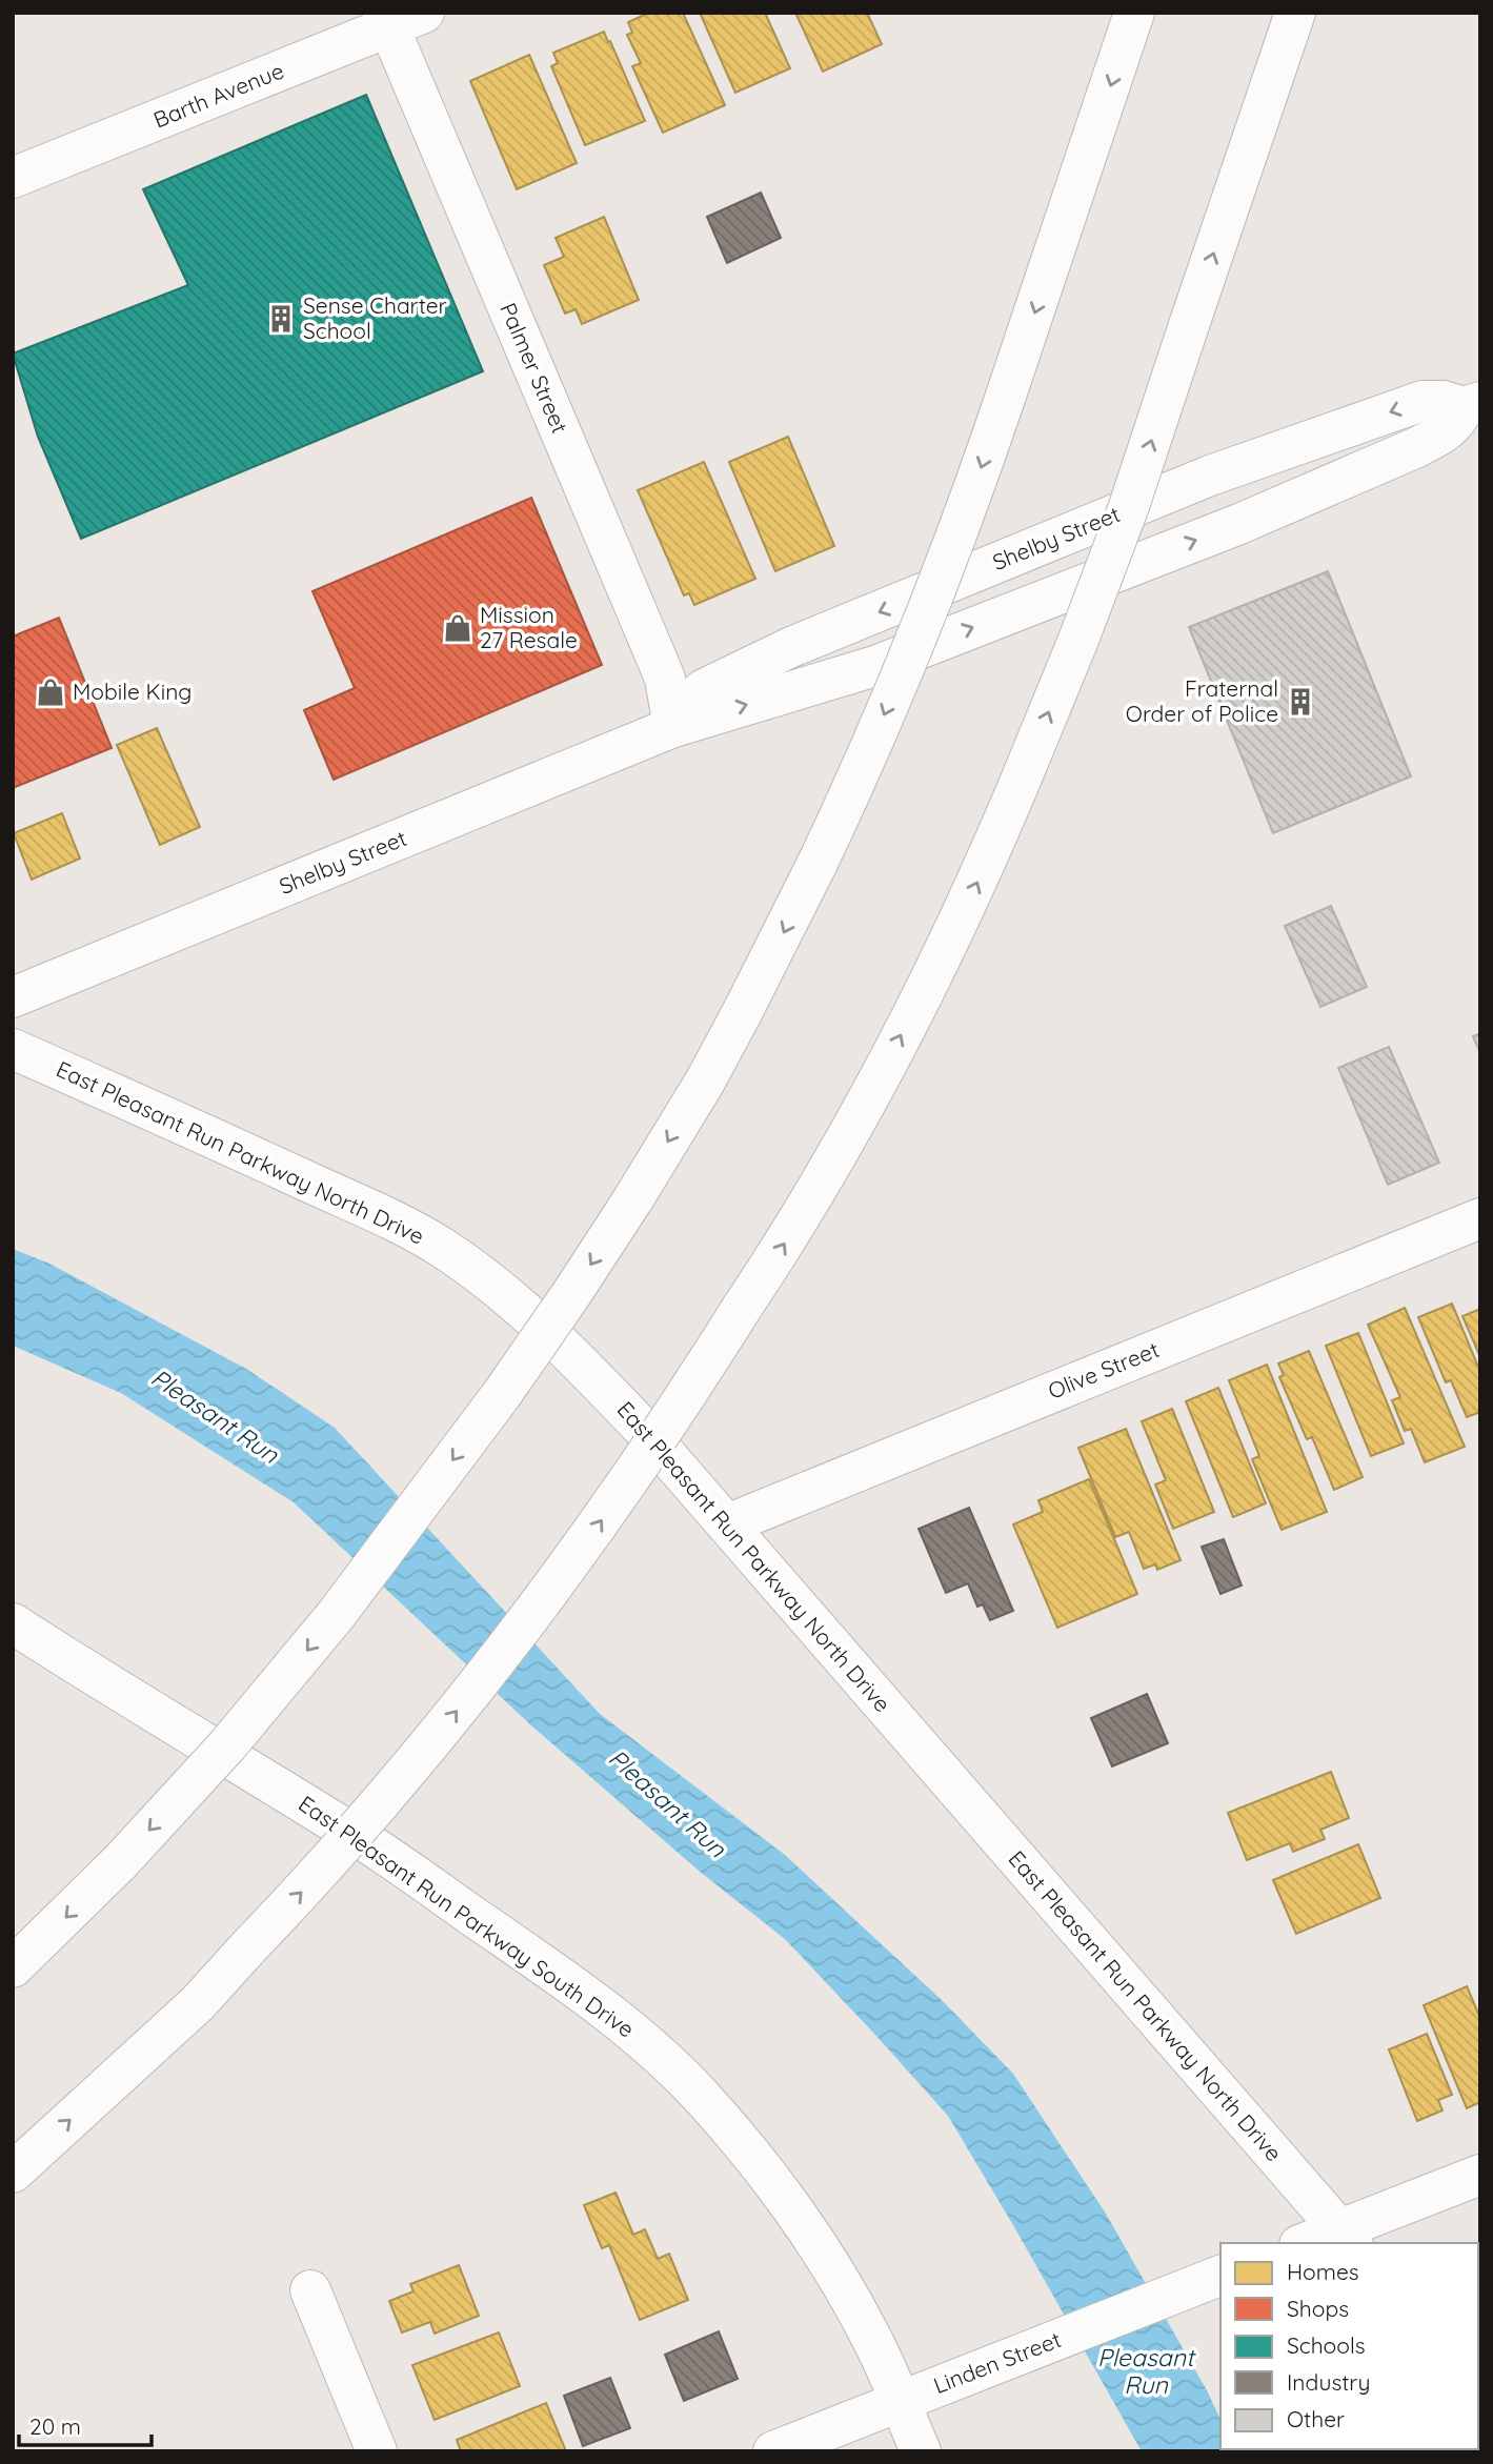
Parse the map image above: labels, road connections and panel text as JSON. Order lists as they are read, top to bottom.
{
  "streets": {
    "main road": [
      "Barth Avenue",
      "Palmer Street",
      "Shelby Street",
      "East Pleasant Run Parkway North Drive",
      "Olive Street",
      "East Pleasant Run Parkway South Drive",
      "Linden Street"
    ]
  },
  "crossings": [
    ["Barth Avenue", "Palmer Street"],
    ["Palmer Street", "Shelby Street"],
    ["East Pleasant Run Parkway North Drive", "Olive Street"],
    ["East Pleasant Run Parkway South Drive", "Linden Street"]
  ],
  "water": ["Pleasant Run"],
  "places": {
    "building": ["Sense Charter School", "Fraternal Order of Police"],
    "shop": ["Mission 27 Resale", "Mobile King"]
  },
  "legend": [
    "Homes",
    "Shops",
    "Schools",
    "Industry",
    "Other"
  ],
  "scale_bar": "20 m"
}
